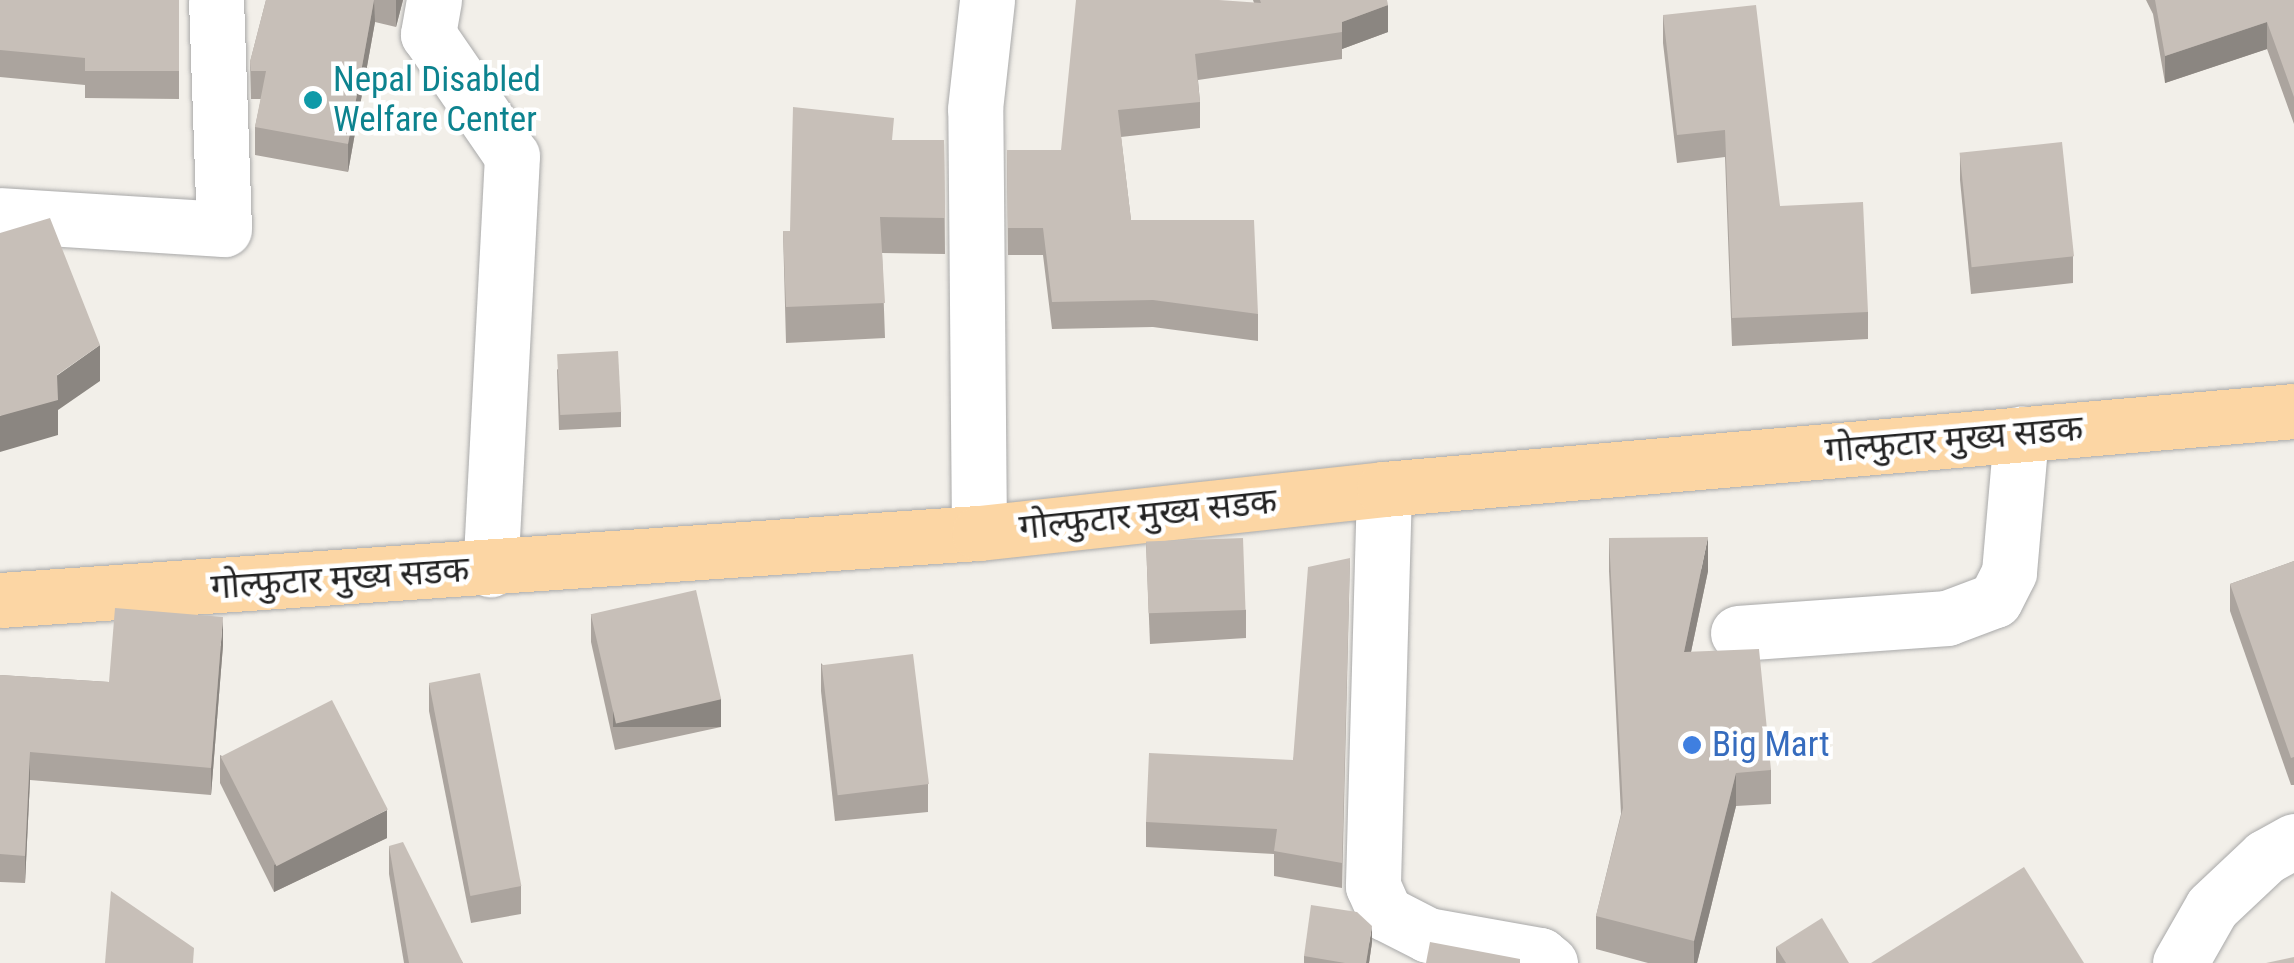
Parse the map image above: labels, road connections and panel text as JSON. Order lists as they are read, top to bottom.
{
  "streets": {
    "main road": ["गोल्फुटार मुख्य सडक"]
  },
  "places": ["Nepal Disabled Welfare Center", "Big Mart"]
}
